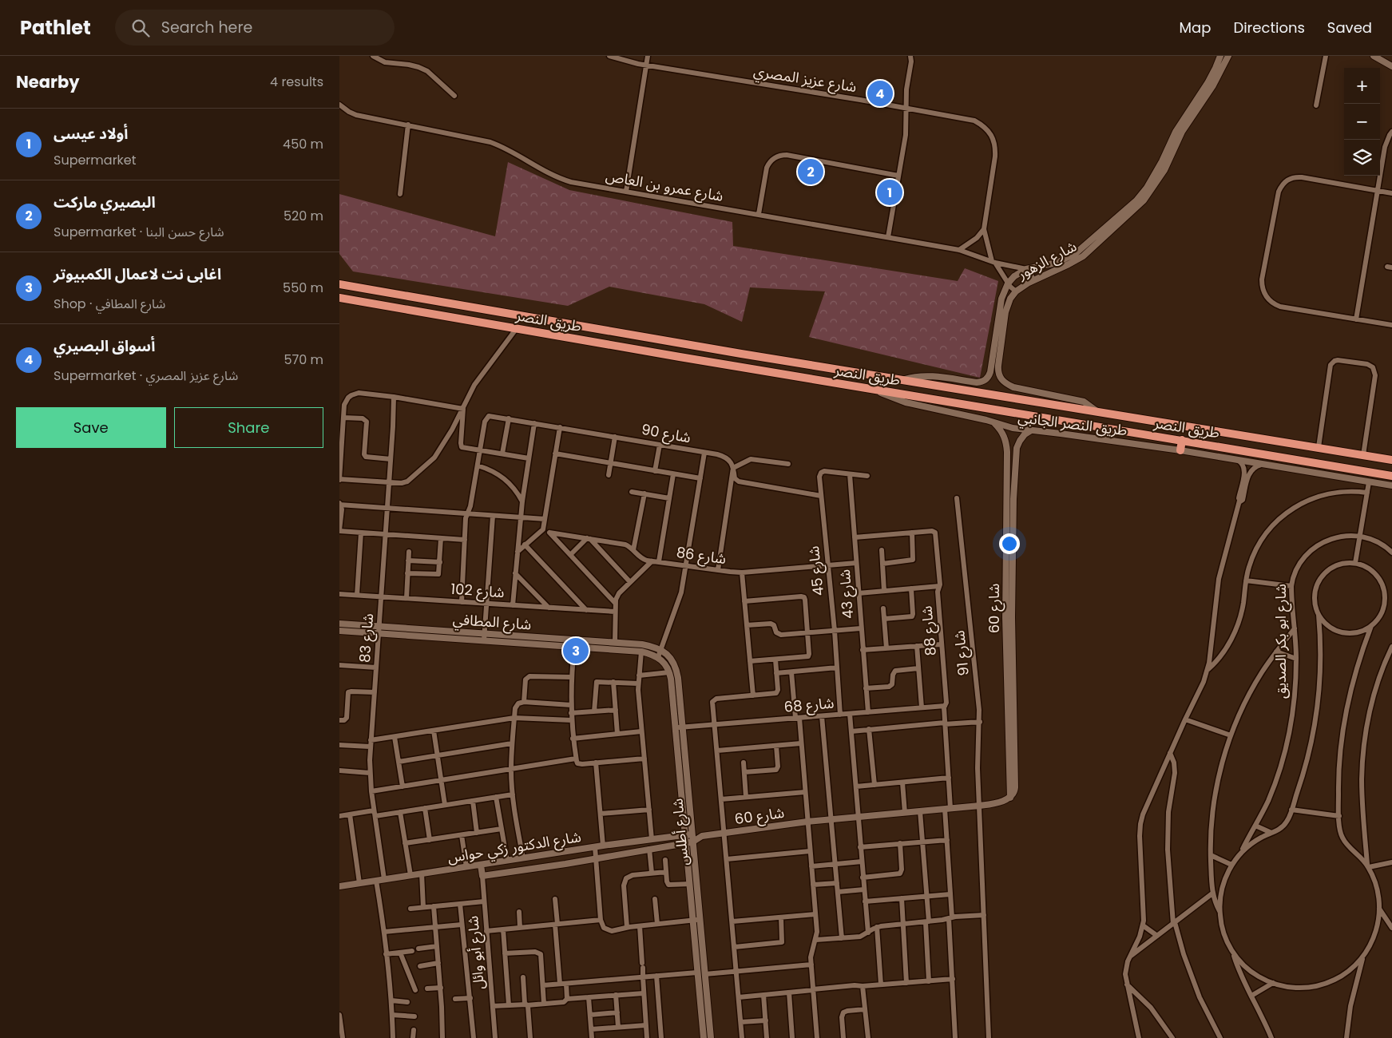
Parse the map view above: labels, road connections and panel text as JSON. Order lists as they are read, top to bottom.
{
  "streets": {
    "highway": ["طريق النصر"],
    "street": [
      "شارع عزيز المصري",
      "شارع عمرو بن العاص",
      "شارع الزهور",
      "طريق النصر الجانبي",
      "شارع 90",
      "شارع 86",
      "شارع 45",
      "شارع 102",
      "شارع 43",
      "شارع 60",
      "شارع المطافي",
      "شارع 88",
      "شارع 83",
      "شارع ابو بكر الصديق",
      "شارع 91",
      "شارع 68",
      "شارع أطلس",
      "شارع الدكتور زكي حواس",
      "شارع أبو وائل"
    ]
  },
  "crossings": [
    ["شارع عزيز المصري", "شارع عمرو بن العاص"],
    ["شارع عمرو بن العاص", "شارع الزهور"],
    ["شارع الزهور", "طريق النصر"],
    ["طريق النصر", "طريق النصر الجانبي"],
    ["طريق النصر الجانبي", "شارع 60"],
    ["شارع 90", "شارع 45"],
    ["شارع 86", "شارع 45"],
    ["شارع 86", "شارع 43"],
    ["شارع 45", "شارع 43"],
    ["شارع 45", "شارع 68"],
    ["شارع 102", "شارع 83"],
    ["شارع 43", "شارع 88"],
    ["شارع 43", "شارع 68"],
    ["شارع 60", "شارع 88"],
    ["شارع 60", "شارع 91"],
    ["شارع 60", "شارع أطلس"],
    ["شارع 60", "شارع الدكتور زكي حواس"],
    ["شارع المطافي", "شارع 83"],
    ["شارع المطافي", "شارع أطلس"],
    ["شارع 88", "شارع 68"],
    ["شارع 83", "شارع الدكتور زكي حواس"],
    ["شارع 68", "شارع أطلس"],
    ["شارع أطلس", "شارع الدكتور زكي حواس"],
    ["شارع الدكتور زكي حواس", "شارع أبو وائل"]
  ],
  "page": {
    "header": "Pathlet",
    "search": "Search here",
    "nav": ["Map", "Directions", "Saved"],
    "heading": ["Nearby", "4 results"],
    "map_buttons": ["+", "−"],
    "pins": [
      "4",
      "2",
      "1",
      "3"
    ],
    "list": [
      {
        "mark": "1",
        "name": "أولاد عيسى",
        "note": "Supermarket",
        "value": "450 m"
      },
      {
        "mark": "2",
        "name": "البصيري ماركت",
        "note": "Supermarket · شارع حسن البنا",
        "value": "520 m"
      },
      {
        "mark": "3",
        "name": "اغابى نت لاعمال الكمبيوتر",
        "note": "Shop · شارع المطافي",
        "value": "550 m"
      },
      {
        "mark": "4",
        "name": "أسواق البصيري",
        "note": "Supermarket · شارع عزيز المصري",
        "value": "570 m"
      }
    ],
    "buttons": ["Save", "Share"]
  }
}
